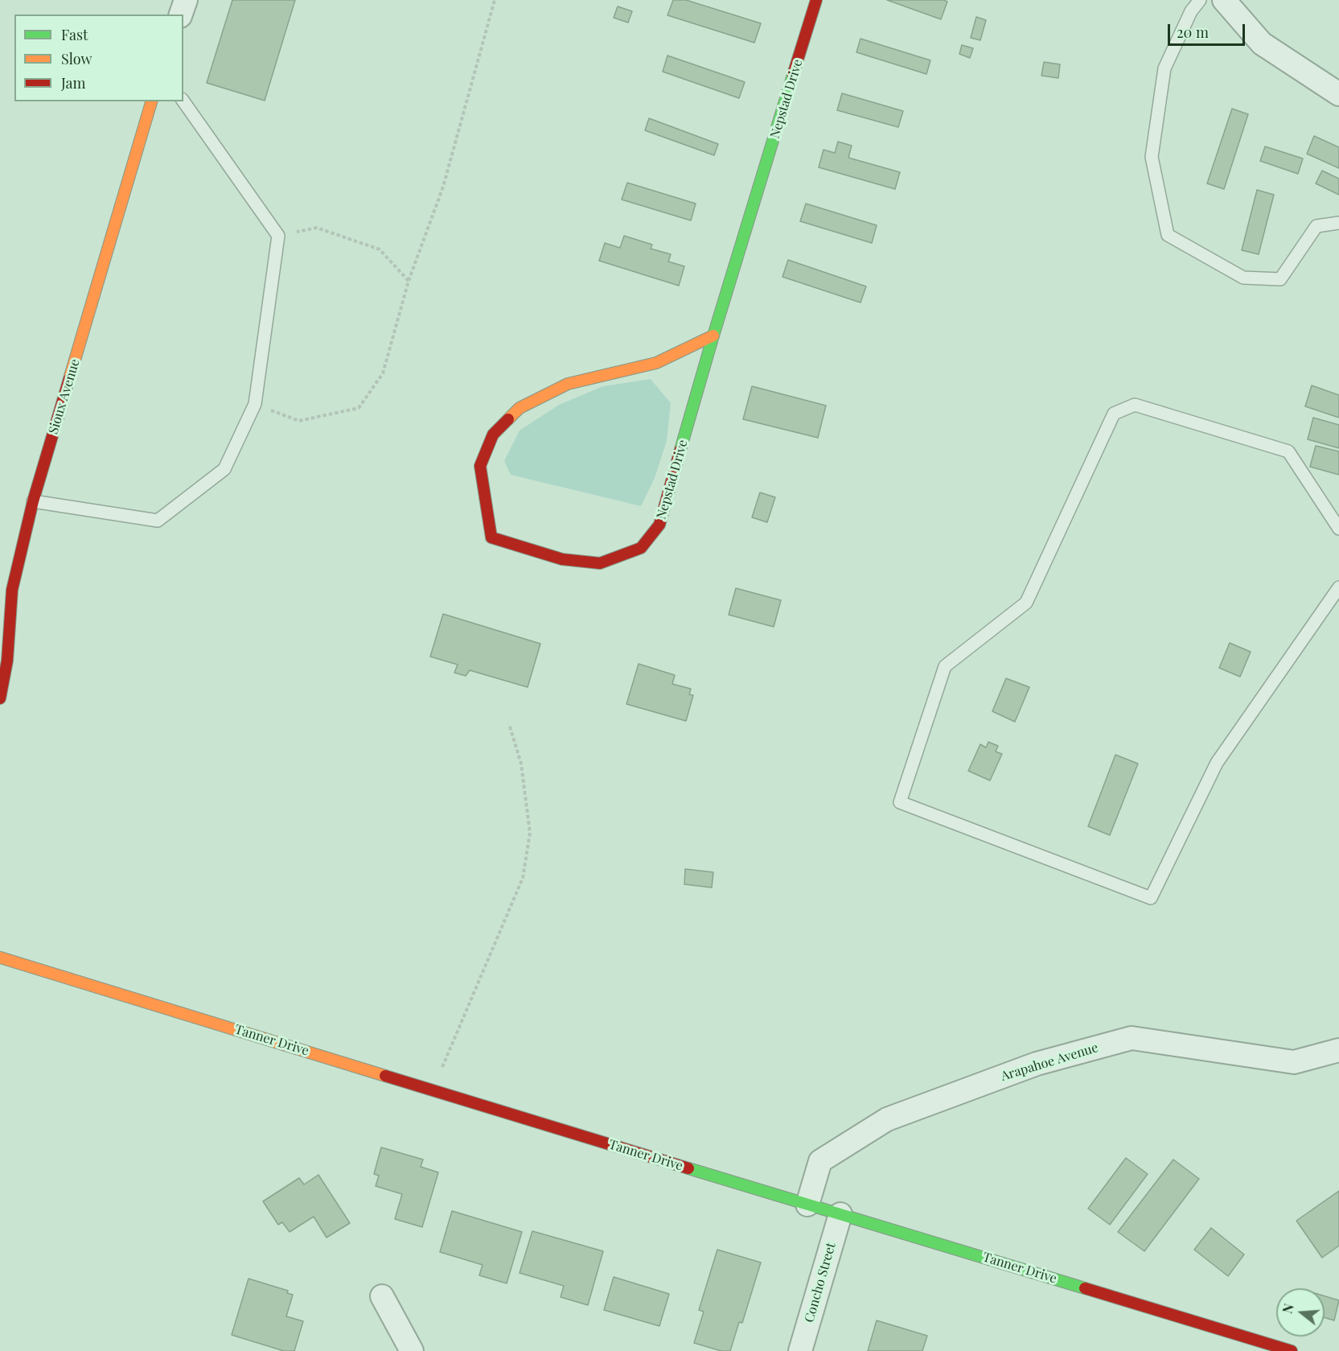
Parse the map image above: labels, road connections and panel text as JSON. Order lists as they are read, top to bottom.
{
  "streets": {
    "street": [
      "Nepstad Drive",
      "Sioux Avenue",
      "Tanner Drive",
      "Arapahoe Avenue",
      "Concho Street"
    ]
  },
  "crossings": [
    ["Tanner Drive", "Arapahoe Avenue"],
    ["Tanner Drive", "Concho Street"]
  ],
  "legend": ["Fast", "Slow", "Jam"],
  "scale_bar": "20 m",
  "north": "left"
}
